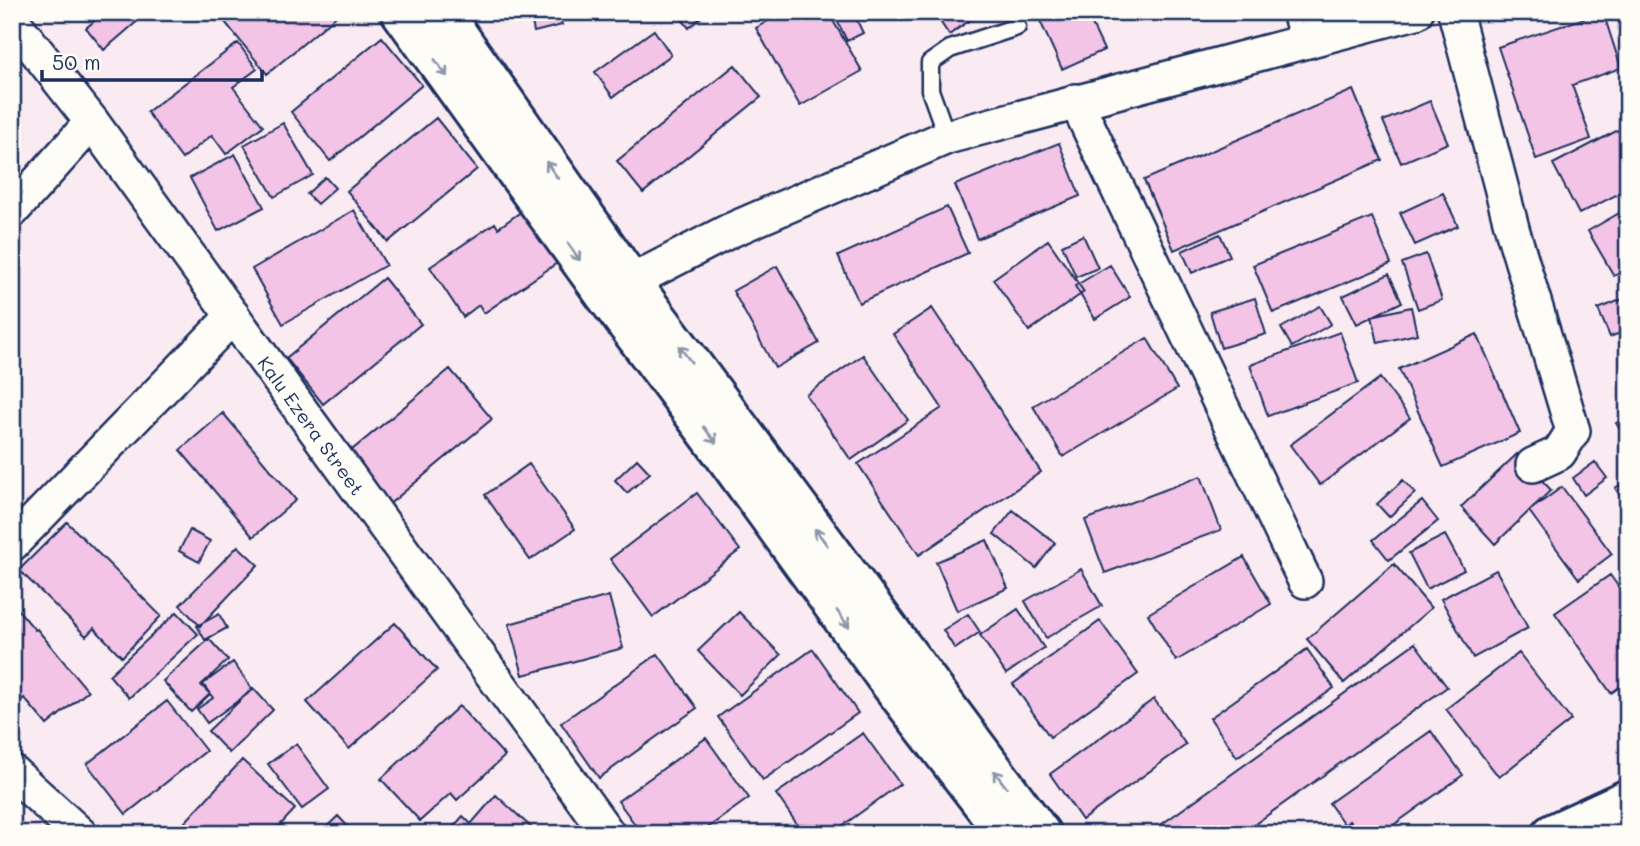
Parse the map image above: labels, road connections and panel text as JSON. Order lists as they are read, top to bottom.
{
  "streets": {
    "street": ["Kalu Ezera Street"]
  },
  "scale_bar": "50 m"
}
